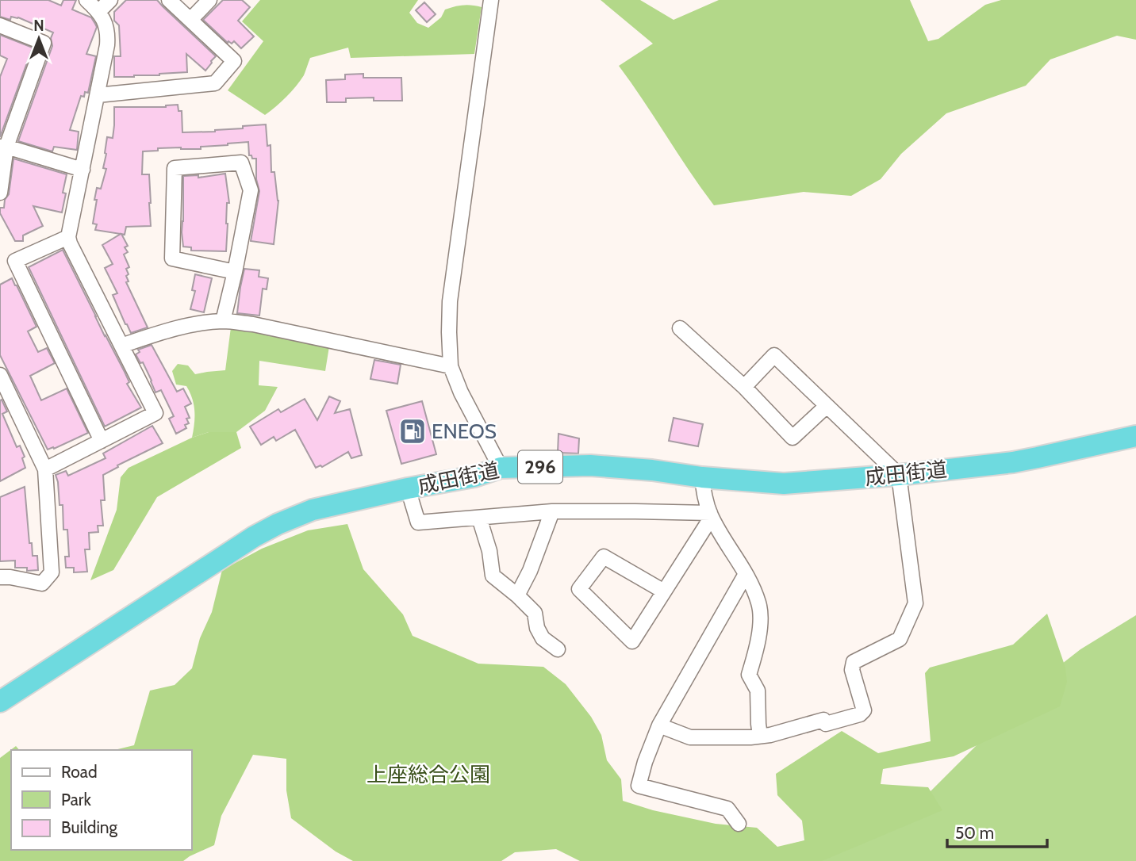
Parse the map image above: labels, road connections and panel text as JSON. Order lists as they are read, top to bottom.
{
  "streets": {
    "highway": ["296", "成田街道"]
  },
  "parks": ["上座総合公園"],
  "places": {
    "fuel station": ["ENEOS"]
  },
  "legend": ["Road", "Park", "Building"],
  "scale_bar": "50 m",
  "north": "top"
}
